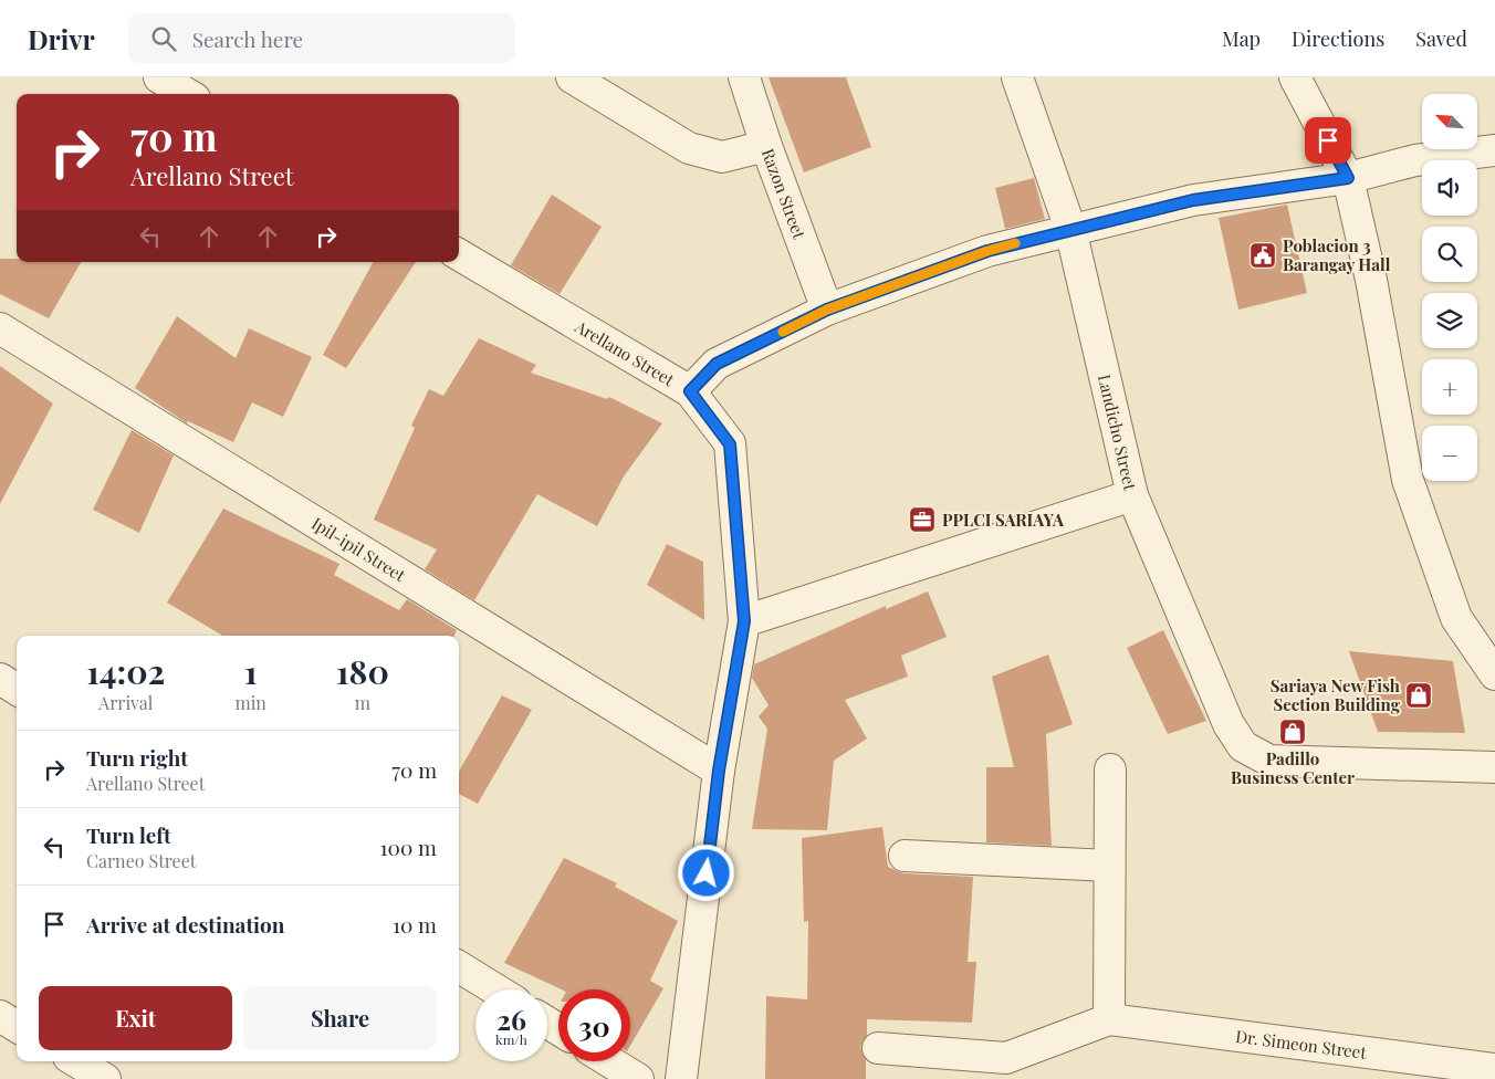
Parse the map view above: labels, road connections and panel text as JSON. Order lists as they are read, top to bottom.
{
  "streets": {
    "street": [
      "Razon Street",
      "Arellano Street",
      "Landicho Street",
      "Ipil-ipil Street",
      "Dr. Simeon Street"
    ]
  },
  "crossings": [
    ["Razon Street", "Arellano Street"],
    ["Arellano Street", "Landicho Street"]
  ],
  "places": {
    "public building": ["Poblacion 3 Barangay Hall"],
    "office": ["PPLCI SARIAYA"],
    "shop": ["Sariaya New Fish Section Building", "Padillo Business Center"]
  },
  "north": "top left",
  "page": {
    "header": "Drivr",
    "search": "Search here",
    "nav": ["Map", "Directions", "Saved"],
    "map_buttons": ["+", "−"],
    "turn": ["70 m", "Arellano Street"],
    "eta": [
      "14:02",
      "Arrival",
      "1",
      "min",
      "180",
      "m"
    ],
    "list": [
      {
        "name": "Turn right",
        "note": "Arellano Street",
        "value": "70 m"
      },
      {
        "name": "Turn left",
        "note": "Carneo Street",
        "value": "100 m"
      },
      {
        "name": "Arrive at destination",
        "value": "10 m"
      }
    ],
    "buttons": ["Exit", "Share"],
    "speed": "26 km/h",
    "limit": "30"
  }
}
